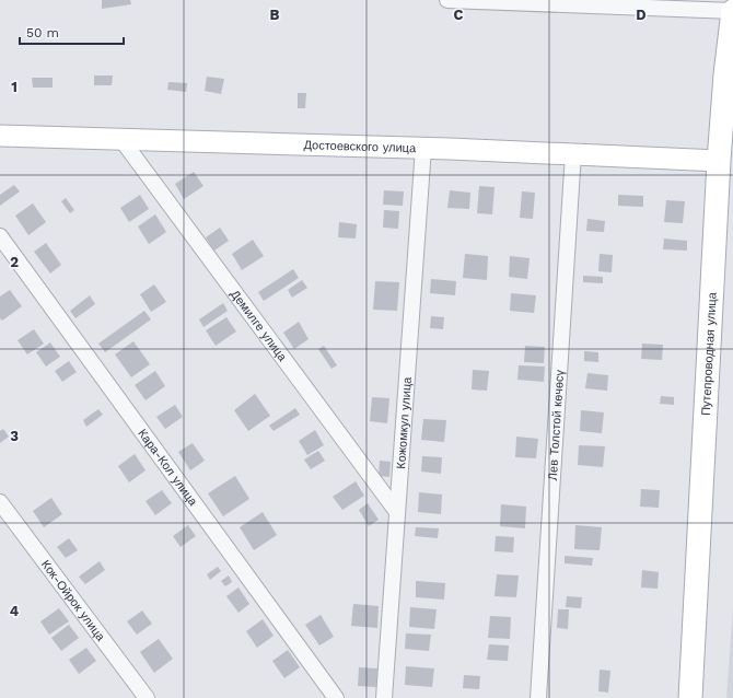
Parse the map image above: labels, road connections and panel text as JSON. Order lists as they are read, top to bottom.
{
  "streets": {
    "main road": ["Путепроводная улица"],
    "street": [
      "Достоевского улица",
      "Демилге улица",
      "Кожомкул улица",
      "Лев Толстой көчөсү",
      "Кара-Кол улица",
      "Кок-Ойрок улица"
    ]
  },
  "crossings": [
    ["Достоевского улица", "Демилге улица"],
    ["Достоевского улица", "Путепроводная улица"],
    ["Достоевского улица", "Кожомкул улица"],
    ["Достоевского улица", "Лев Толстой көчөсү"],
    ["Демилге улица", "Кожомкул улица"]
  ],
  "scale_bar": "50 m",
  "grid": {
    "columns": ["B", "C", "D"],
    "rows": [
      "1",
      "2",
      "3",
      "4"
    ]
  }
}
